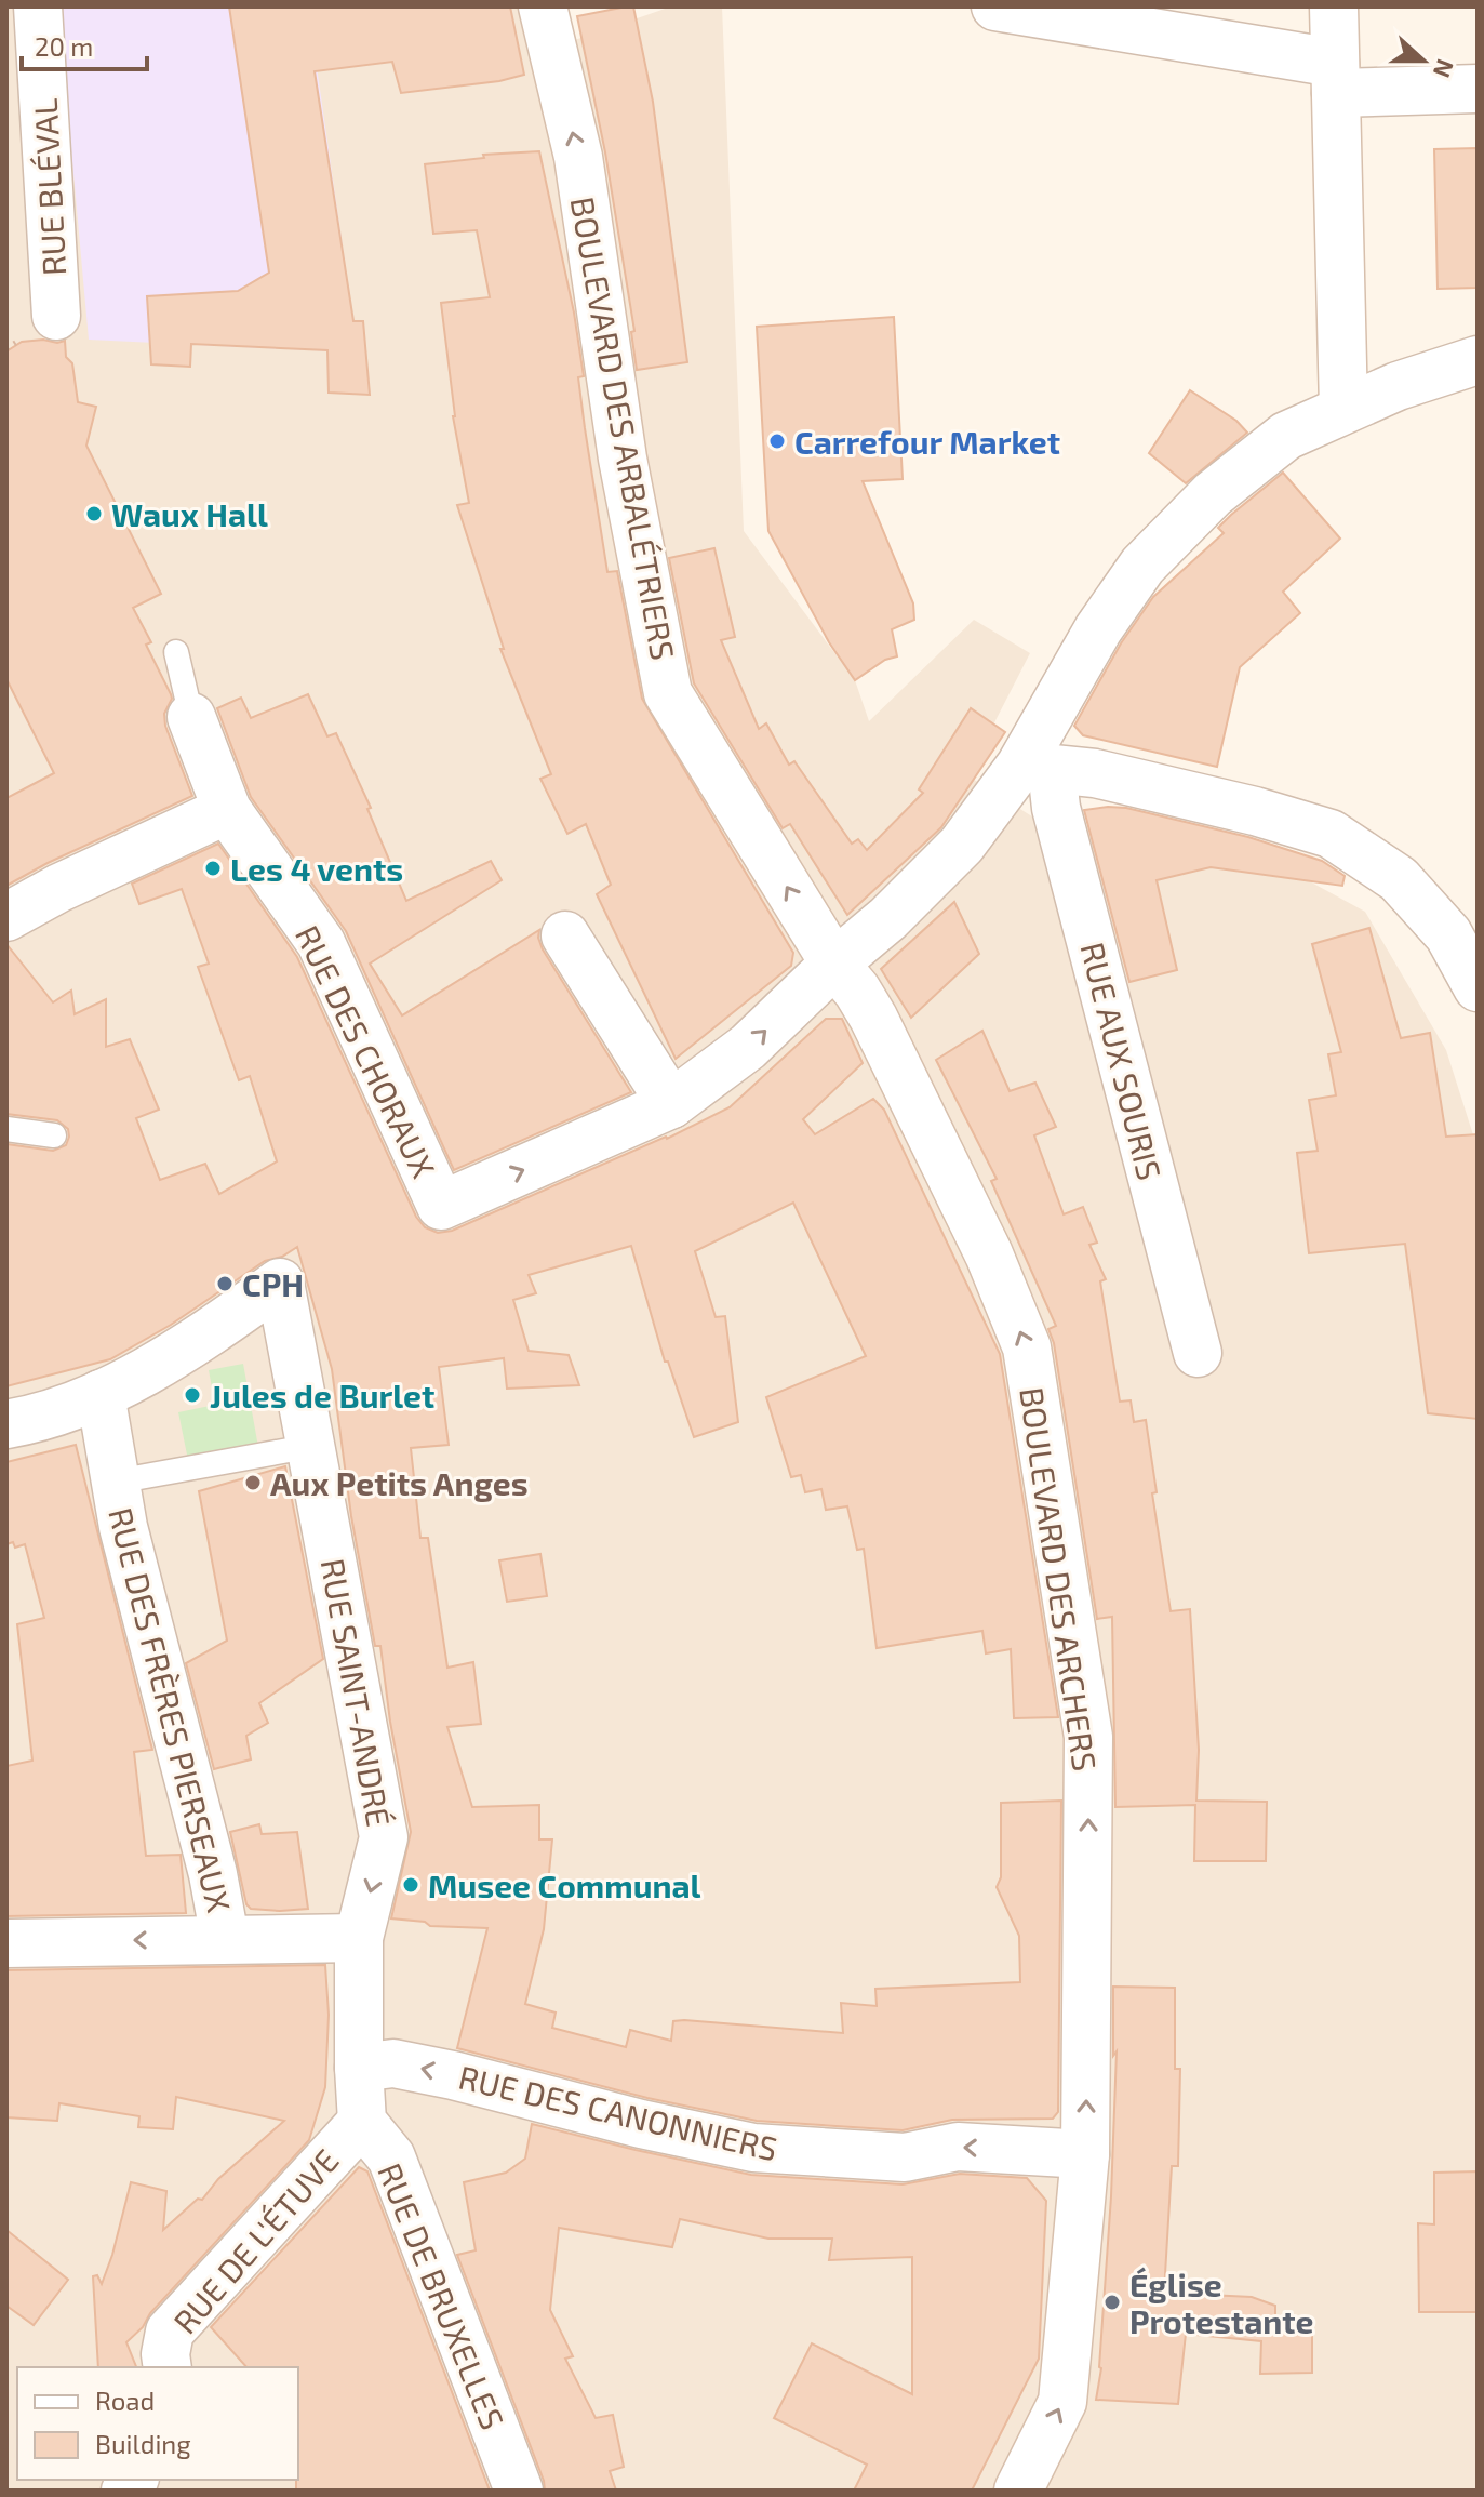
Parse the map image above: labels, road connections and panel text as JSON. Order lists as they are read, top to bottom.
{
  "streets": {
    "street": [
      "RUE BLÉVAL",
      "BOULEVARD DES ARBALÉTRIERS",
      "RUE DES CHORAUX",
      "RUE AUX SOURIS",
      "BOULEVARD DES ARCHERS",
      "RUE SAINT-ANDRÉ",
      "RUE DES FRÈRES PIERSEAUX",
      "RUE DES CANONNIERS",
      "RUE DE L'ÉTUVE",
      "RUE DE BRUXELLES"
    ]
  },
  "crossings": [
    ["BOULEVARD DES ARBALÉTRIERS", "BOULEVARD DES ARCHERS"],
    ["BOULEVARD DES ARCHERS", "RUE DES CANONNIERS"],
    ["RUE SAINT-ANDRÉ", "RUE DES FRÈRES PIERSEAUX"],
    ["RUE DE L'ÉTUVE", "RUE DE BRUXELLES"]
  ],
  "one_way": [
    "BOULEVARD DES ARBALÉTRIERS",
    "BOULEVARD DES ARCHERS",
    "RUE SAINT-ANDRÉ",
    "RUE DES CANONNIERS"
  ],
  "places": [
    "Carrefour Market",
    "Waux Hall",
    "Les 4 vents",
    "CPH",
    "Jules de Burlet",
    "Aux Petits Anges",
    "Musee Communal",
    "Église Protestante"
  ],
  "legend": ["Road", "Building"],
  "scale_bar": "20 m",
  "north": "right"
}
